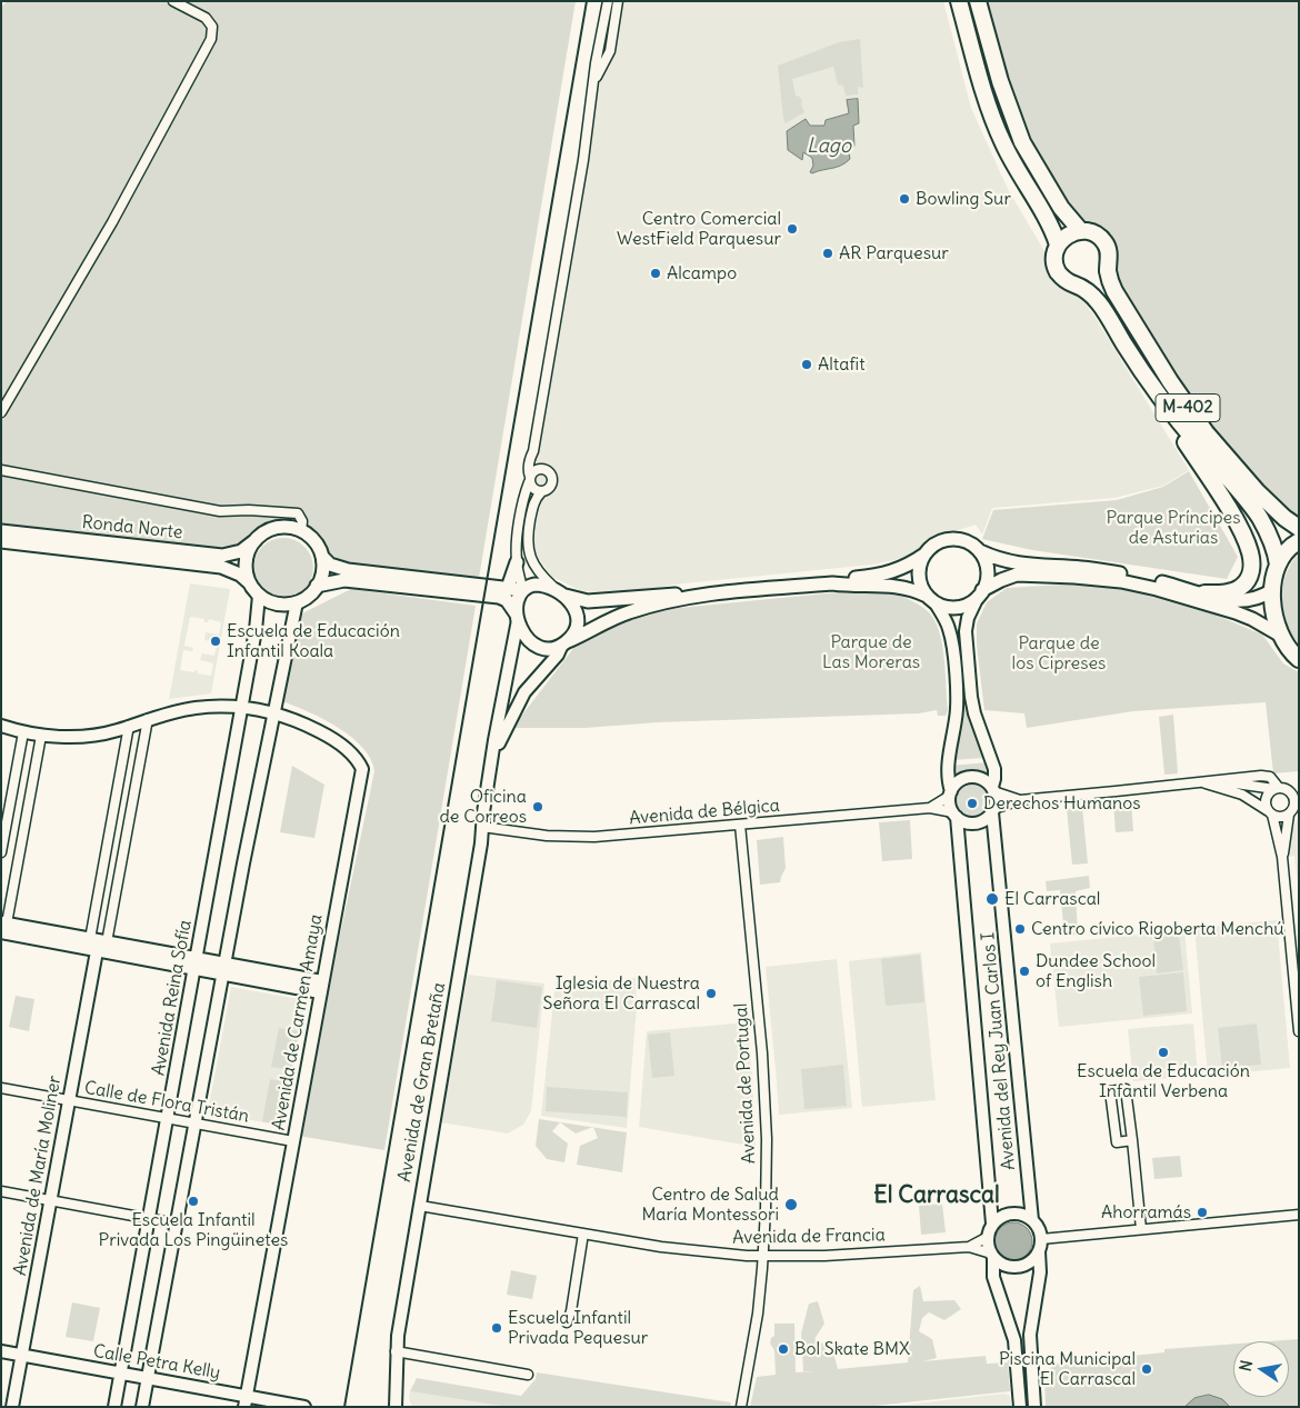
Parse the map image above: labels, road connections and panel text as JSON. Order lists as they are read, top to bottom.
{
  "streets": {
    "highway": ["M-402"],
    "main road": [
      "Ronda Norte",
      "Avenida Reina Sofía",
      "Avenida de Carmen Amaya",
      "Avenida del Rey Juan Carlos I",
      "Avenida de Gran Bretaña",
      "Avenida de María Moliner",
      "Calle Petra Kelly"
    ],
    "street": [
      "Avenida de Bélgica",
      "Avenida de Portugal",
      "Calle de Flora Tristán",
      "Avenida de Francia"
    ]
  },
  "crossings": [
    ["Ronda Norte", "Avenida Reina Sofía"],
    ["Avenida de Bélgica", "Avenida de Gran Bretaña"],
    ["Avenida de Bélgica", "Avenida de Portugal"],
    ["Avenida Reina Sofía", "Avenida de Carmen Amaya"],
    ["Avenida Reina Sofía", "Calle de Flora Tristán"],
    ["Avenida Reina Sofía", "Calle Petra Kelly"],
    ["Avenida de Carmen Amaya", "Calle de Flora Tristán"],
    ["Avenida de Carmen Amaya", "Calle Petra Kelly"],
    ["Avenida del Rey Juan Carlos I", "Avenida de Francia"],
    ["Avenida de Gran Bretaña", "Avenida de Francia"],
    ["Avenida de Portugal", "Avenida de Francia"],
    ["Calle de Flora Tristán", "Avenida de María Moliner"],
    ["Avenida de María Moliner", "Calle Petra Kelly"]
  ],
  "districts": ["El Carrascal"],
  "water": ["Lago"],
  "parks": ["Parque Príncipes de Asturias", "Parque de Las Moreras", "Parque de los Cipreses"],
  "places": [
    "Bowling Sur",
    "Centro Comercial WestField Parquesur",
    "AR Parquesur",
    "Alcampo",
    "Altafit",
    "Escuela de Educación Infantil Koala",
    "Derechos Humanos",
    "Oficina de Correos",
    "El Carrascal",
    "Centro cívico Rigoberta Menchú",
    "Dundee School of English",
    "Iglesia de Nuestra Señora El Carrascal",
    "Escuela de Educación Infantil Verbena",
    "Escuela Infantil Privada Los Pingüinetes",
    "Centro de Salud María Montessori",
    "Ahorramás",
    "Escuela Infantil Privada Pequesur",
    "Bol Skate BMX",
    "Piscina Municipal El Carrascal"
  ],
  "north": "left"
}
